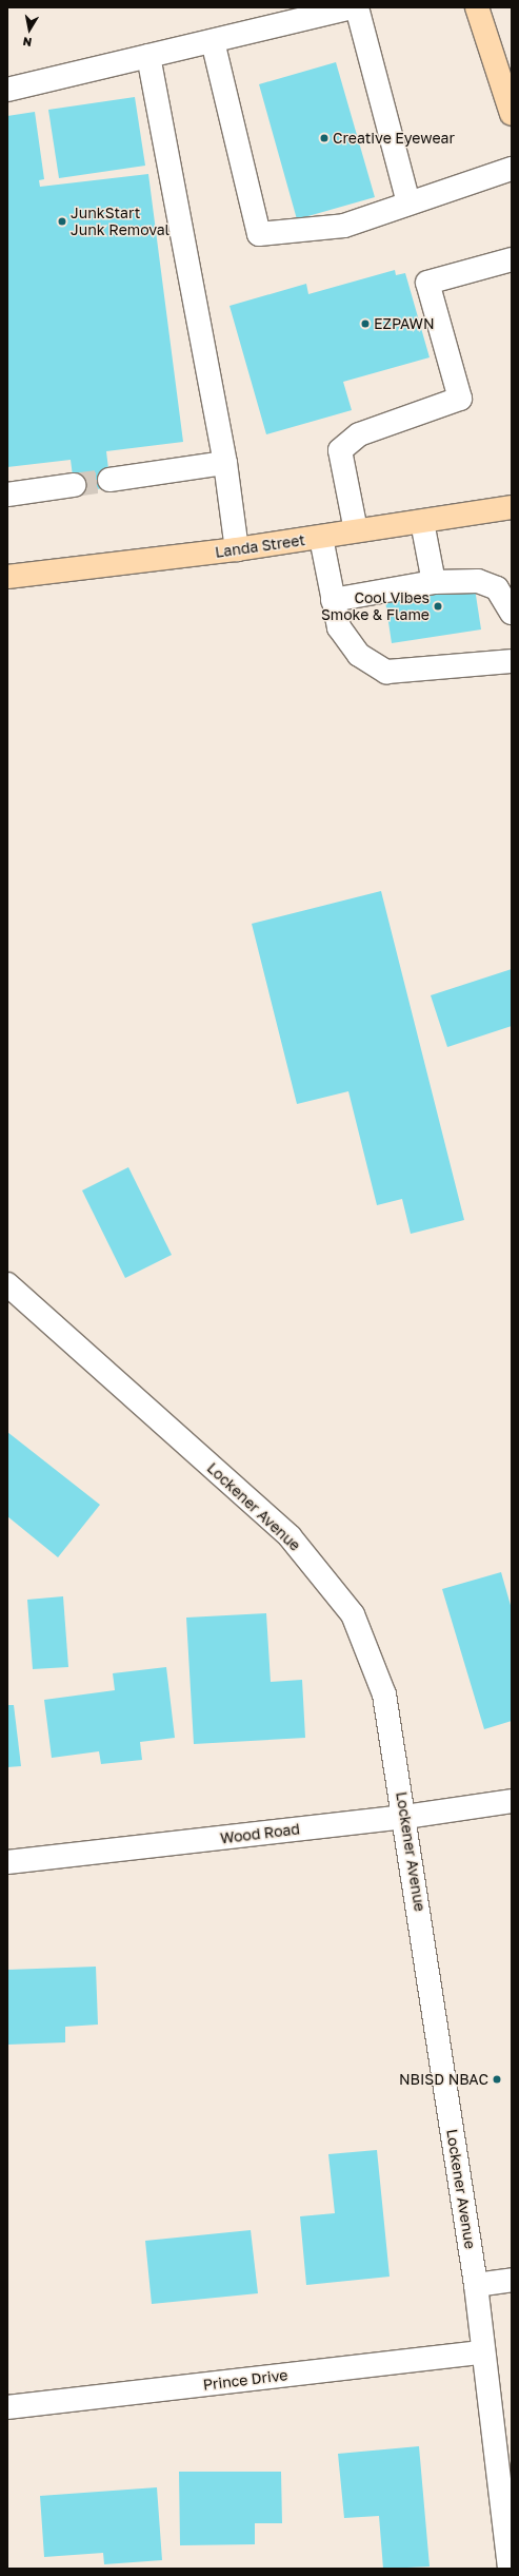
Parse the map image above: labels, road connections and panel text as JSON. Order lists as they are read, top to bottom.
{
  "streets": {
    "main road": ["Landa Street"],
    "street": ["Lockener Avenue", "Wood Road", "Prince Drive"]
  },
  "crossings": [
    ["Lockener Avenue", "Wood Road"],
    ["Lockener Avenue", "Prince Drive"]
  ],
  "places": [
    "Creative Eyewear",
    "JunkStart Junk Removal",
    "EZPAWN",
    "Cool Vibes Smoke & Flame",
    "NBISD NBAC"
  ],
  "north": "bottom"
}
